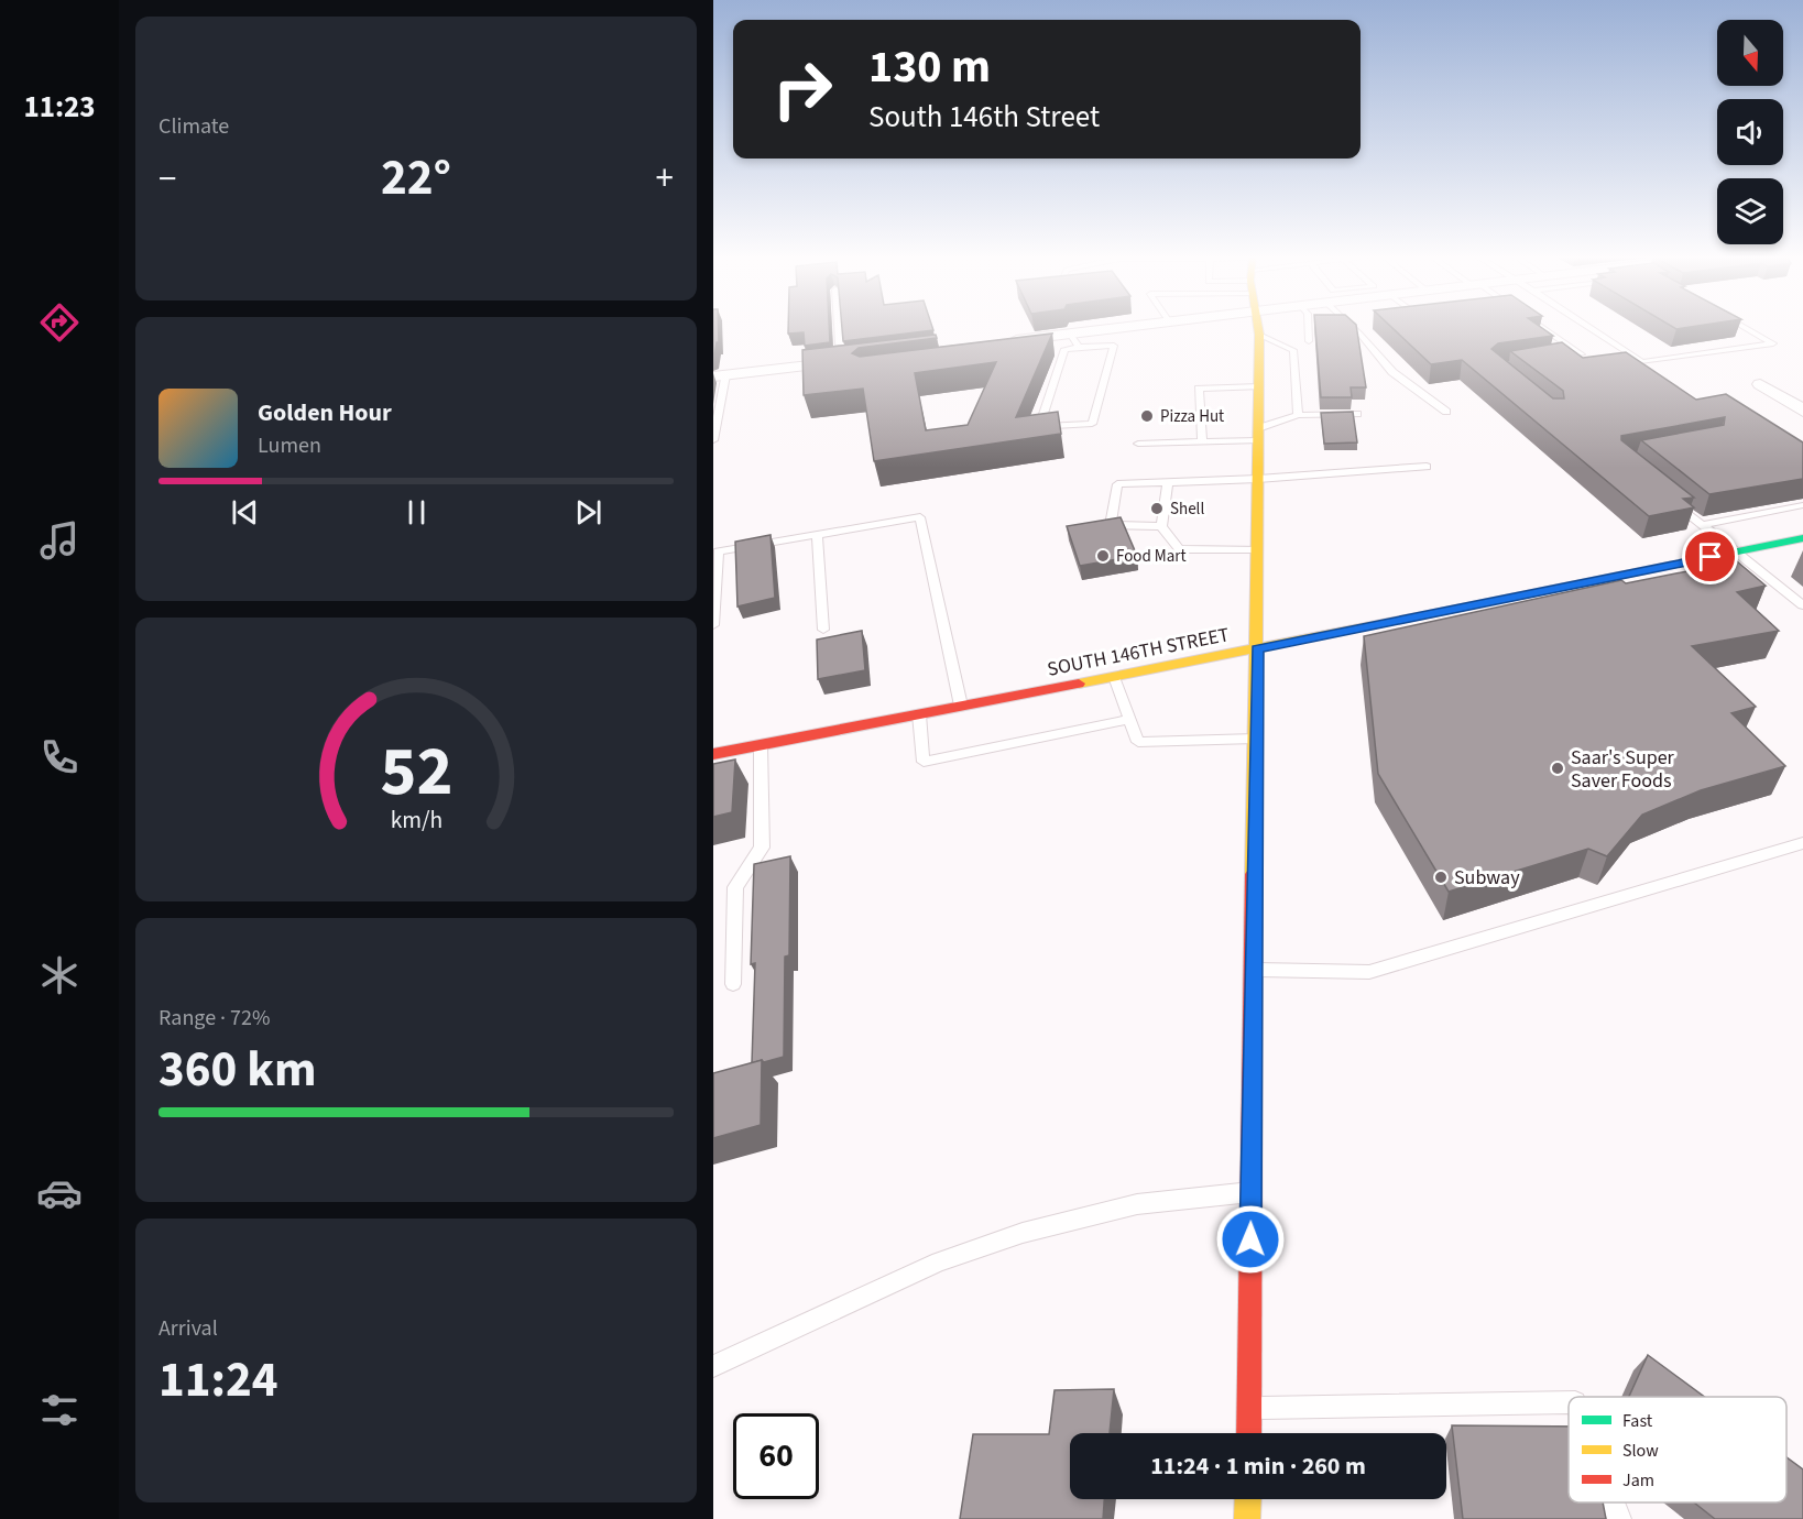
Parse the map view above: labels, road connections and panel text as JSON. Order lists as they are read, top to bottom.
{
  "streets": {
    "main road": ["SOUTH 146TH STREET"]
  },
  "places": [
    "Pizza Hut",
    "Shell",
    "Food Mart",
    "Saar's Super Saver Foods",
    "Subway"
  ],
  "legend": ["Fast", "Slow", "Jam"],
  "north": "bottom",
  "page": {
    "tabs": "11:23",
    "tile": [
      "Climate",
      ["Range · 72%", "360 km"],
      ["Arrival", "11:24"]
    ],
    "turn": ["130 m", "South 146th Street"],
    "heat": ["−", "22°", "+"],
    "song": ["Golden Hour", "Lumen"],
    "limit": "60",
    "trip": "11:24 · 1 min · 260 m",
    "gauge": ["52", "km/h"]
  }
}
